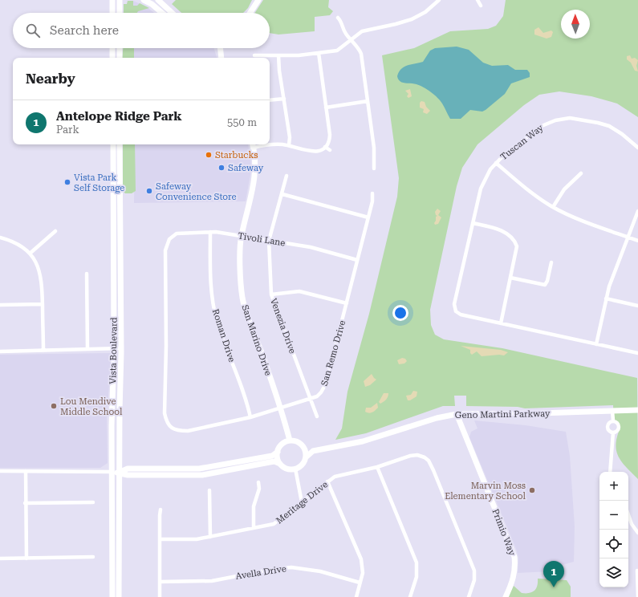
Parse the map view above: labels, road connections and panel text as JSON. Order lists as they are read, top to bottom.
{
  "streets": {
    "street": [
      "Tuscan Way",
      "Tivoli Lane",
      "Venezia Drive",
      "Roman Drive",
      "San Marino Drive",
      "Vista Boulevard",
      "San Remo Drive",
      "Geno Martini Parkway",
      "Meritage Drive",
      "Primio Way",
      "Avella Drive"
    ]
  },
  "crossings": [
    ["Tivoli Lane", "Venezia Drive"],
    ["Tivoli Lane", "Roman Drive"],
    ["Tivoli Lane", "San Marino Drive"],
    ["Tivoli Lane", "San Remo Drive"],
    ["Venezia Drive", "San Remo Drive"],
    ["Roman Drive", "San Remo Drive"],
    ["San Marino Drive", "San Remo Drive"],
    ["Geno Martini Parkway", "Primio Way"]
  ],
  "places": [
    "Starbucks",
    "Safeway",
    "Vista Park Self Storage",
    "Safeway Convenience Store",
    "Lou Mendive Middle School",
    "Marvin Moss Elementary School"
  ],
  "north": "top",
  "page": {
    "search": "Search here",
    "heading": "Nearby",
    "list": [
      {
        "mark": "1",
        "name": "Antelope Ridge Park",
        "note": "Park",
        "value": "550 m"
      }
    ],
    "map_buttons": ["+", "−"],
    "pins": "1"
  }
}
